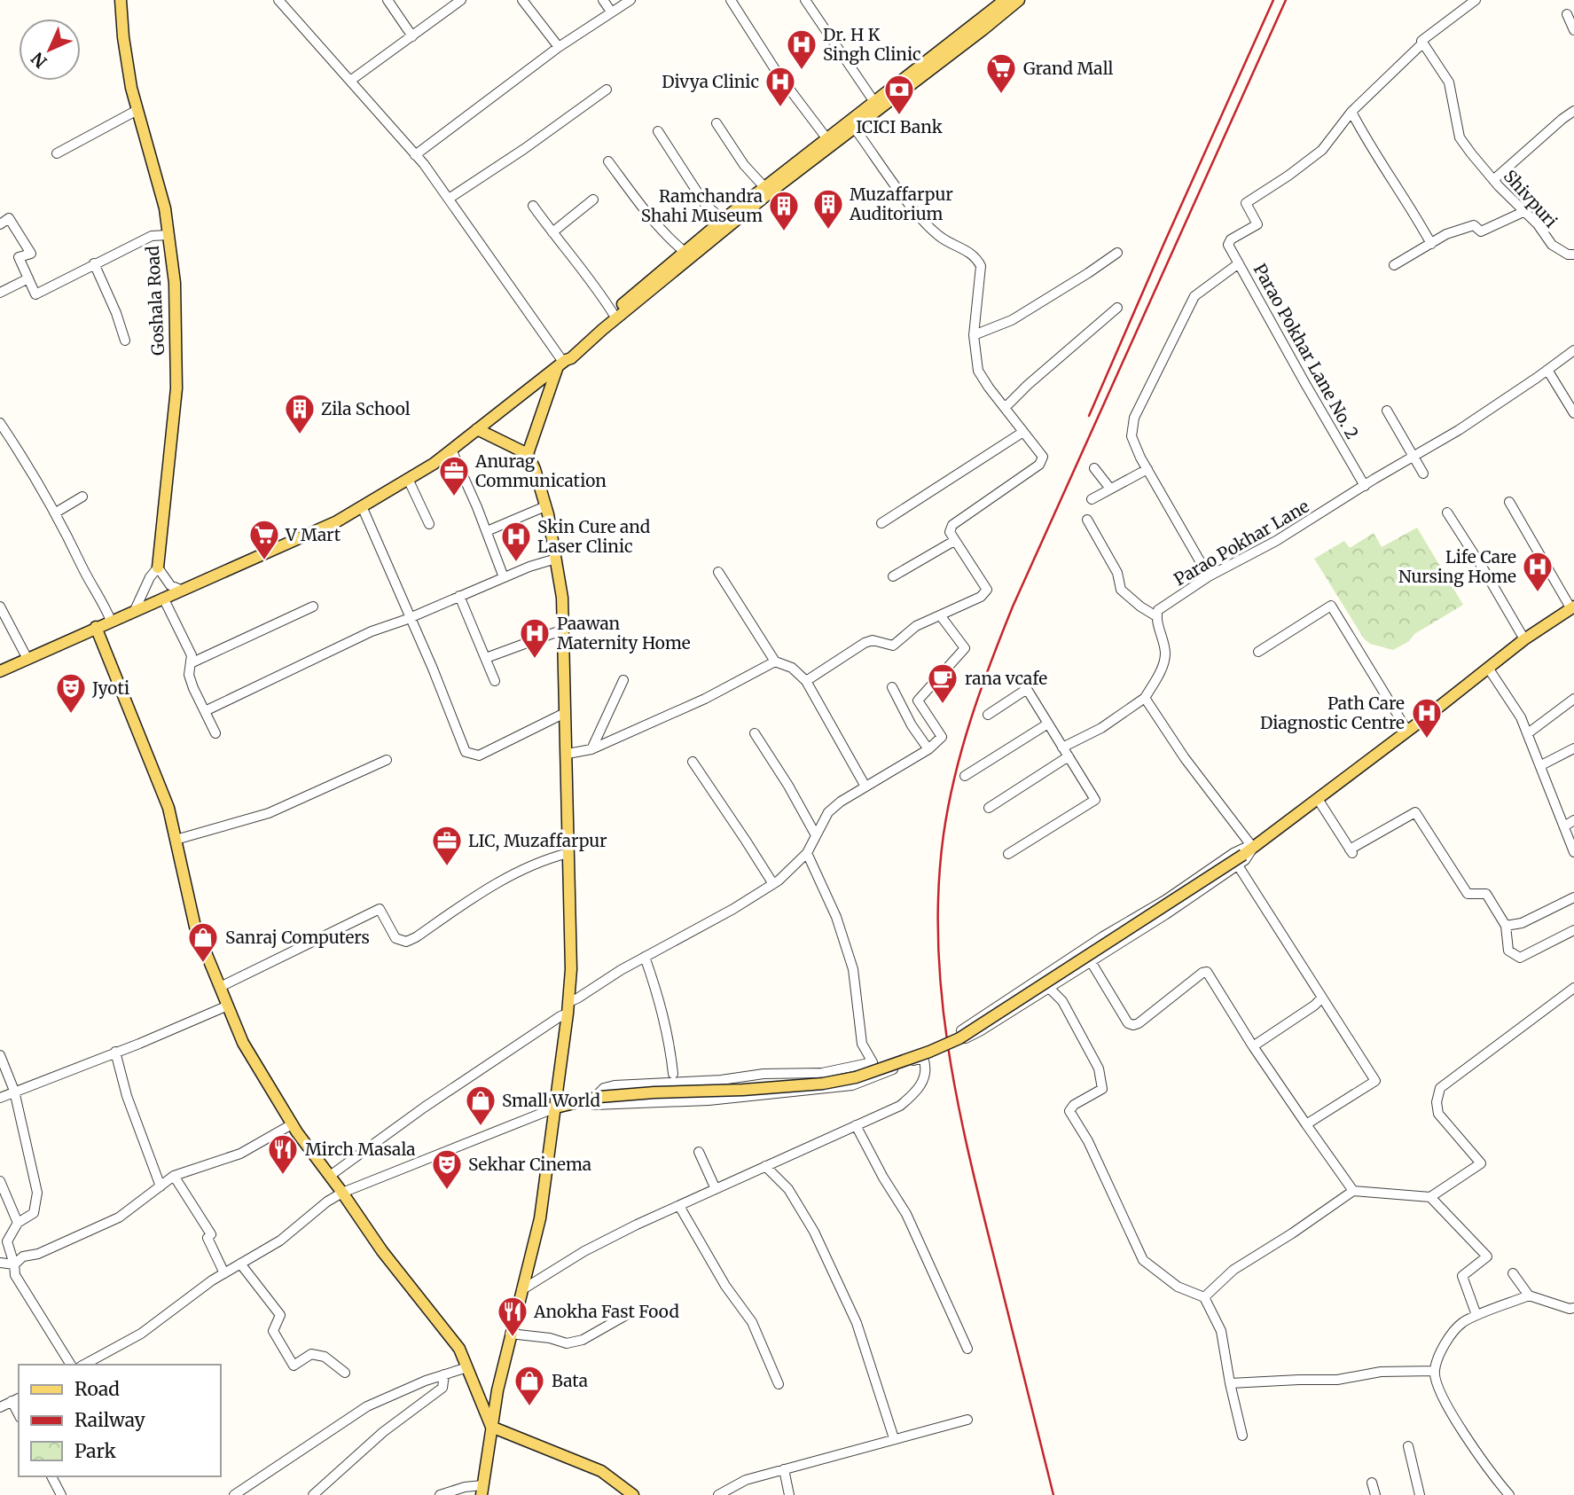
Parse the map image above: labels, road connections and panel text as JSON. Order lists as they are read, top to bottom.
{
  "streets": {
    "main road": ["Goshala Road"],
    "street": ["Shivpuri", "Parao Pokhar Lane No. 2", "Parao Pokhar Lane"]
  },
  "crossings": [
    ["Parao Pokhar Lane No. 2", "Parao Pokhar Lane"]
  ],
  "places": {
    "hospital": [
      "Dr. H K Singh Clinic",
      "Divya Clinic",
      "Skin Cure and Laser Clinic",
      "Life Care Nursing Home",
      "Paawan Maternity Home",
      "Path Care Diagnostic Centre"
    ],
    "supermarket": ["Grand Mall", "V Mart"],
    "bank": ["ICICI Bank"],
    "building": ["Muzaffarpur Auditorium", "Ramchandra Shahi Museum", "Zila School"],
    "office": ["Anurag Communication", "LIC, Muzaffarpur"],
    "cafe": ["rana vcafe"],
    "theatre": ["Jyoti", "Sekhar Cinema"],
    "shop": ["Sanraj Computers", "Small World", "Bata"],
    "restaurant": ["Mirch Masala", "Anokha Fast Food"]
  },
  "legend": ["Road", "Railway", "Park"],
  "north": "bottom left"
}
